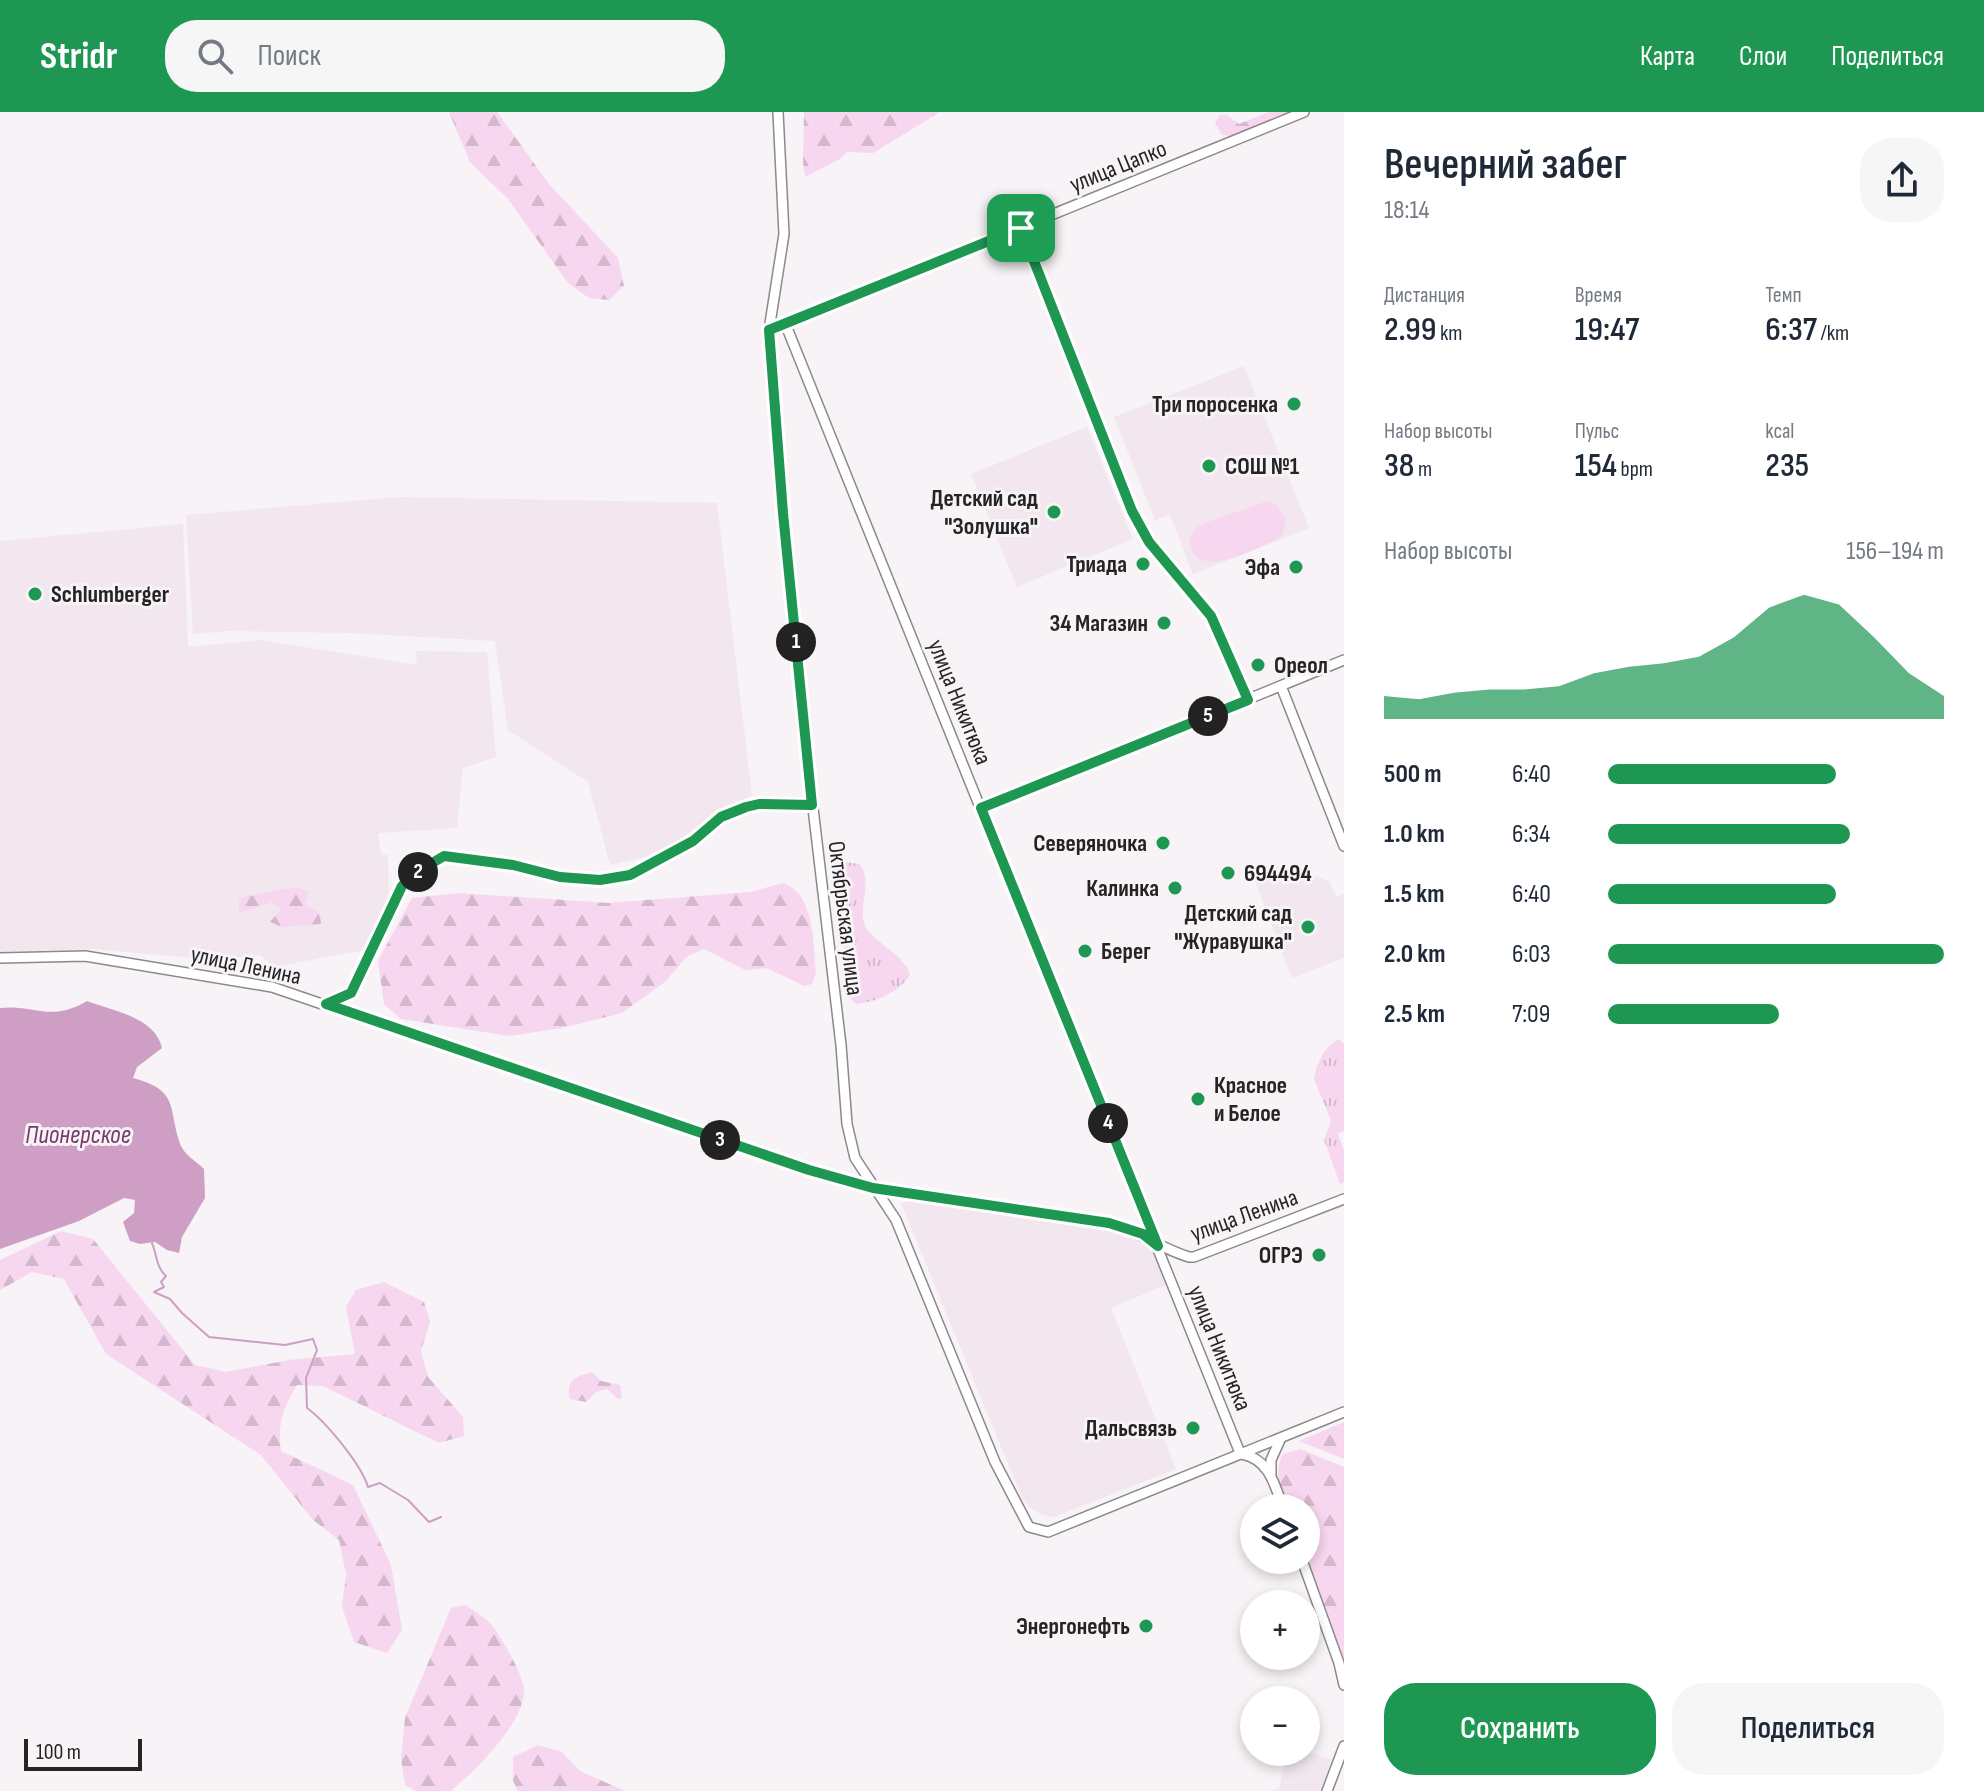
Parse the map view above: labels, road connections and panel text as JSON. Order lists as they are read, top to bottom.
{
  "streets": {
    "street": [
      "улица Цапко",
      "улица Никитюка",
      "Октябрьская улица",
      "улица Ленина"
    ]
  },
  "crossings": [
    ["улица Цапко", "улица Никитюка"],
    ["улица Цапко", "Октябрьская улица"],
    ["улица Никитюка", "Октябрьская улица"],
    ["улица Никитюка", "улица Ленина"],
    ["Октябрьская улица", "улица Ленина"]
  ],
  "water": ["Пионерское"],
  "places": [
    "Три поросенка",
    "СОШ №1",
    "Детский сад \"Золушка\"",
    "Триада",
    "Эфа",
    "Schlumberger",
    "34 Магазин",
    "Ореол",
    "Северяночка",
    "694494",
    "Калинка",
    "Детский сад \"Журавушка\"",
    "Берег",
    "Красное и Белое",
    "ОГРЭ",
    "Дальсвязь",
    "Энергонефть"
  ],
  "scale_bar": "100 m",
  "page": {
    "header": "Stridr",
    "search": "Поиск",
    "nav": ["Карта", "Слои", "Поделиться"],
    "heading": ["Вечерний забег", "18:14"],
    "stats": [
      ["Дистанция", "2.99 km"],
      ["Время", "19:47"],
      ["Темп", "6:37 /km"],
      ["Набор высоты", "38 m"],
      ["Пульс", "154 bpm"],
      ["kcal", "235"]
    ],
    "chart": ["Набор высоты", "156–194 m"],
    "pins": [
      "1",
      "5",
      "2",
      "4",
      "3"
    ],
    "list": [
      {
        "name": "500 m",
        "note": "6:40"
      },
      {
        "name": "1.0 km",
        "note": "6:34"
      },
      {
        "name": "1.5 km",
        "note": "6:40"
      },
      {
        "name": "2.0 km",
        "note": "6:03"
      },
      {
        "name": "2.5 km",
        "note": "7:09"
      }
    ],
    "map_buttons": ["+", "−"],
    "buttons": ["Сохранить", "Поделиться"],
    "scale": "100 m"
  }
}
